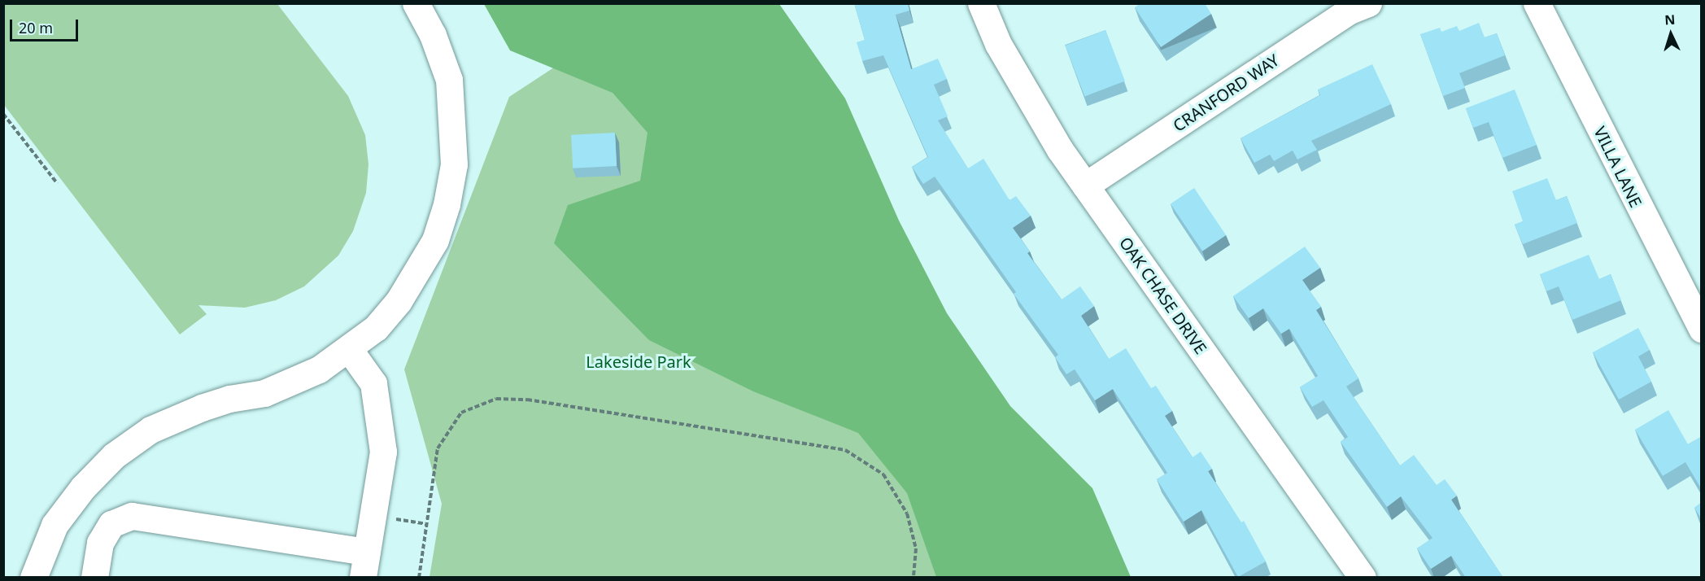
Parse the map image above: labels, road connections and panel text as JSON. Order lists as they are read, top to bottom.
{
  "streets": {
    "street": ["CRANFORD WAY", "VILLA LANE", "OAK CHASE DRIVE"]
  },
  "crossings": [
    ["CRANFORD WAY", "OAK CHASE DRIVE"]
  ],
  "parks": ["Lakeside Park"],
  "scale_bar": "20 m",
  "north": "top"
}
